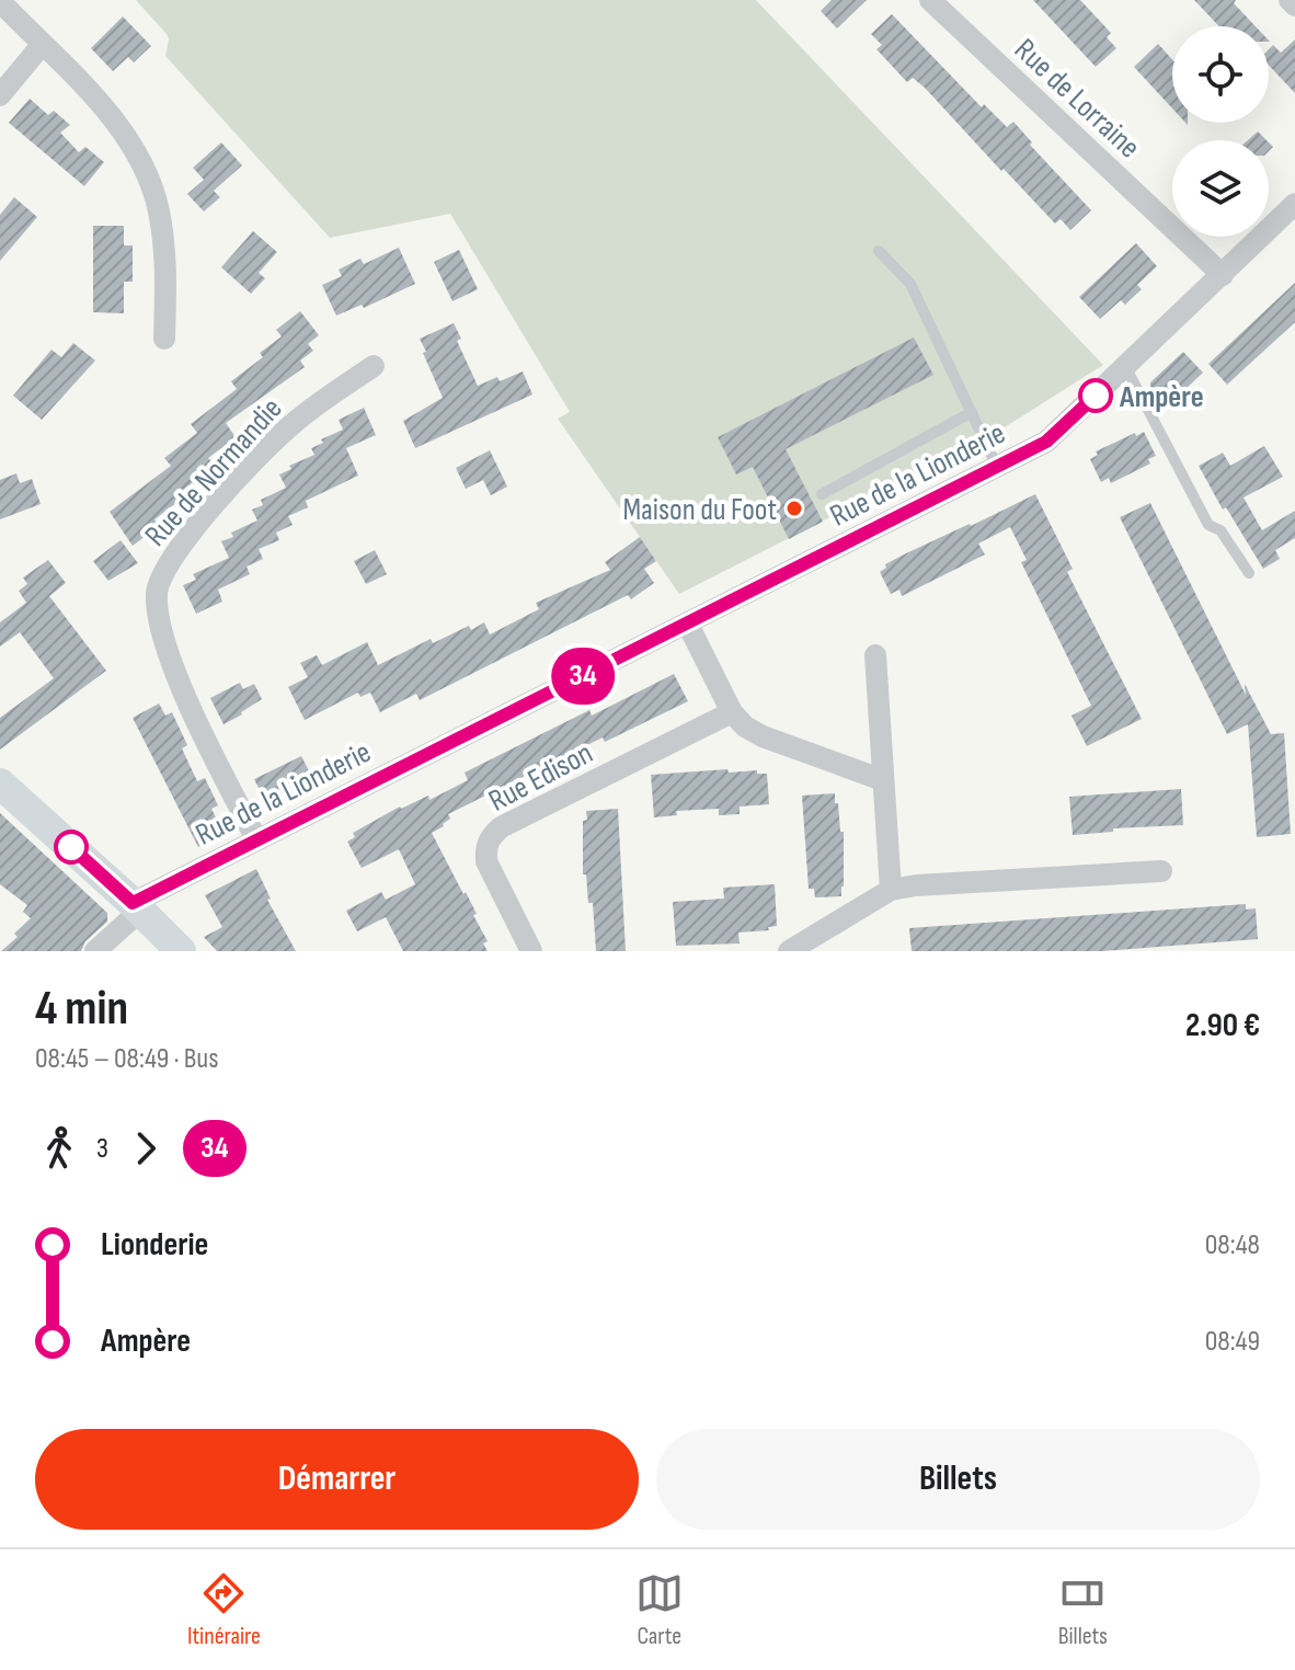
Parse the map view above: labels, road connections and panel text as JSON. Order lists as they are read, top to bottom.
{
  "streets": {
    "street": [
      "Rue de Lorraine",
      "Rue de Normandie",
      "Rue de la Lionderie",
      "Rue Edison"
    ]
  },
  "crossings": [
    ["Rue de Lorraine", "Rue de la Lionderie"],
    ["Rue de Normandie", "Rue de la Lionderie"]
  ],
  "places": ["Ampère", "Maison du Foot"],
  "lines": ["bus line 34"],
  "page": {
    "on_map": "34",
    "heading": ["4 min", "08:45 – 08:49 · Bus", "2.90 €"],
    "legs": ["3", "34"],
    "list": [
      {
        "name": "Lionderie",
        "value": "08:48"
      },
      {
        "name": "Ampère",
        "value": "08:49"
      }
    ],
    "buttons": ["Démarrer", "Billets"],
    "tabs": ["Itinéraire", "Carte", "Billets"]
  }
}
